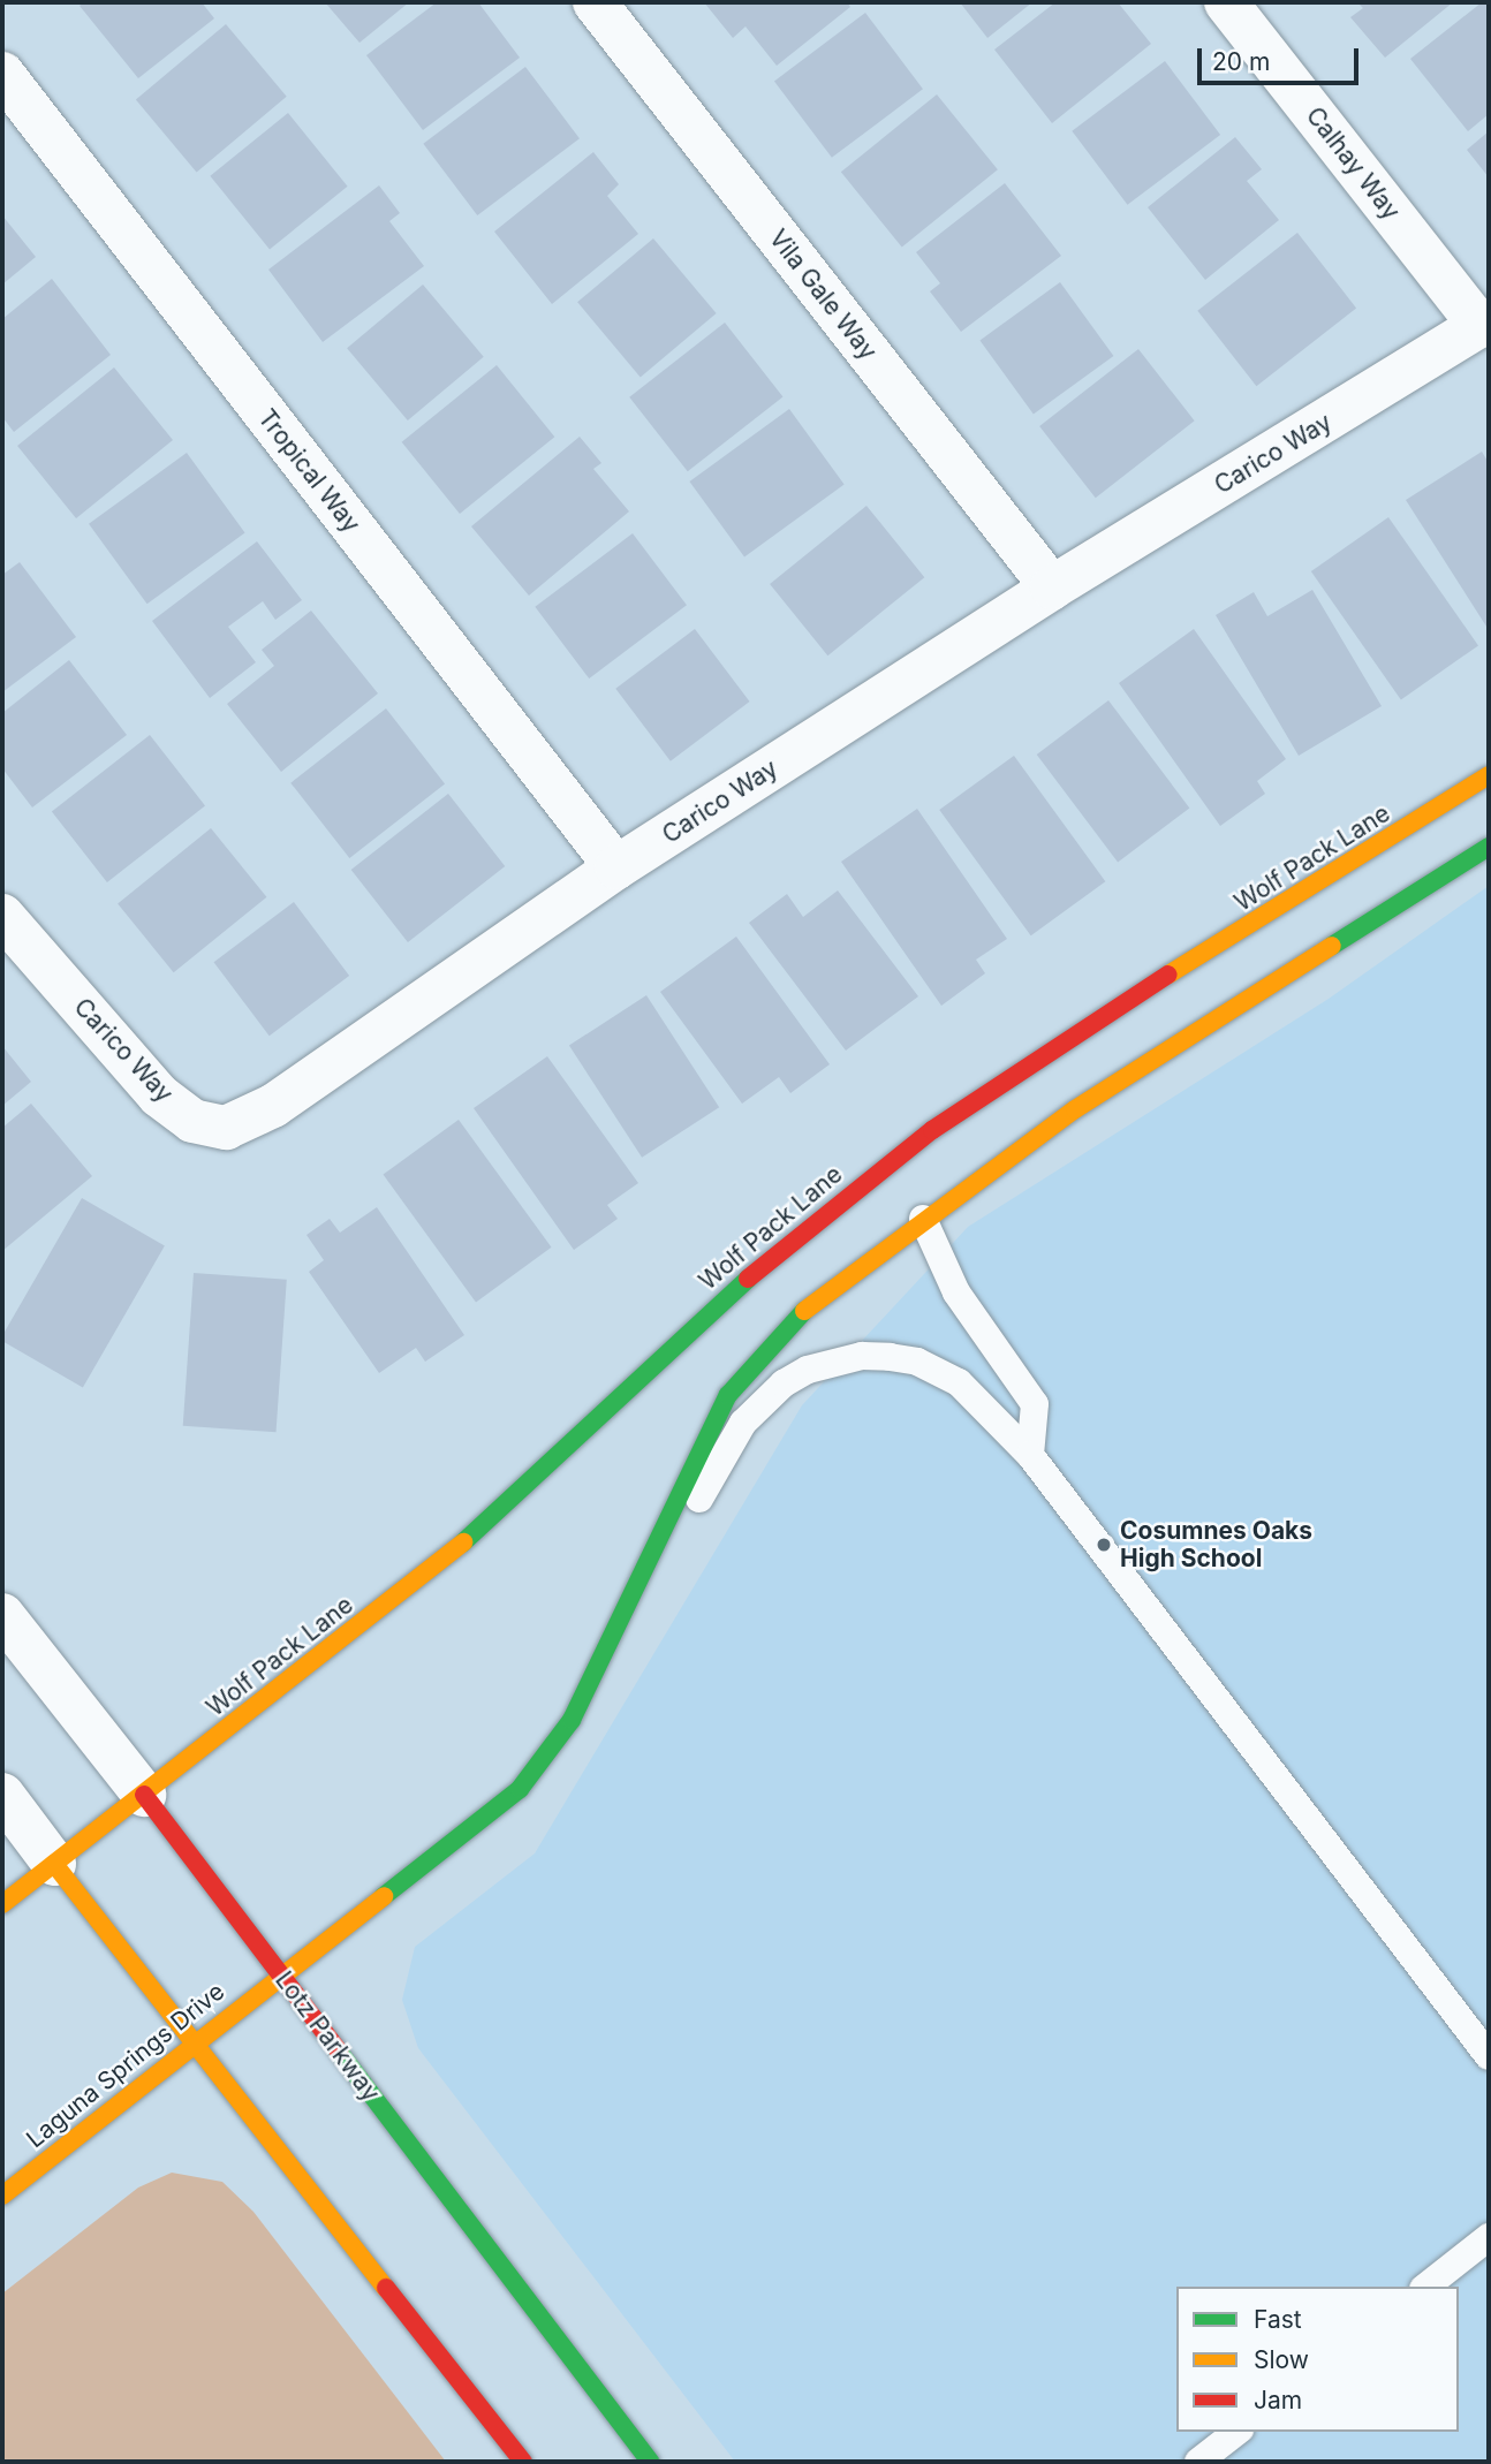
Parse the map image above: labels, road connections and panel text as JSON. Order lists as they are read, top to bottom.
{
  "streets": {
    "street": [
      "Calhay Way",
      "Vila Gale Way",
      "Carico Way",
      "Tropical Way",
      "Wolf Pack Lane",
      "Lotz Parkway",
      "Laguna Springs Drive"
    ]
  },
  "crossings": [
    ["Calhay Way", "Carico Way"],
    ["Vila Gale Way", "Carico Way"],
    ["Carico Way", "Tropical Way"],
    ["Wolf Pack Lane", "Lotz Parkway"],
    ["Lotz Parkway", "Laguna Springs Drive"]
  ],
  "places": ["Cosumnes Oaks High School"],
  "legend": ["Fast", "Slow", "Jam"],
  "scale_bar": "20 m"
}
